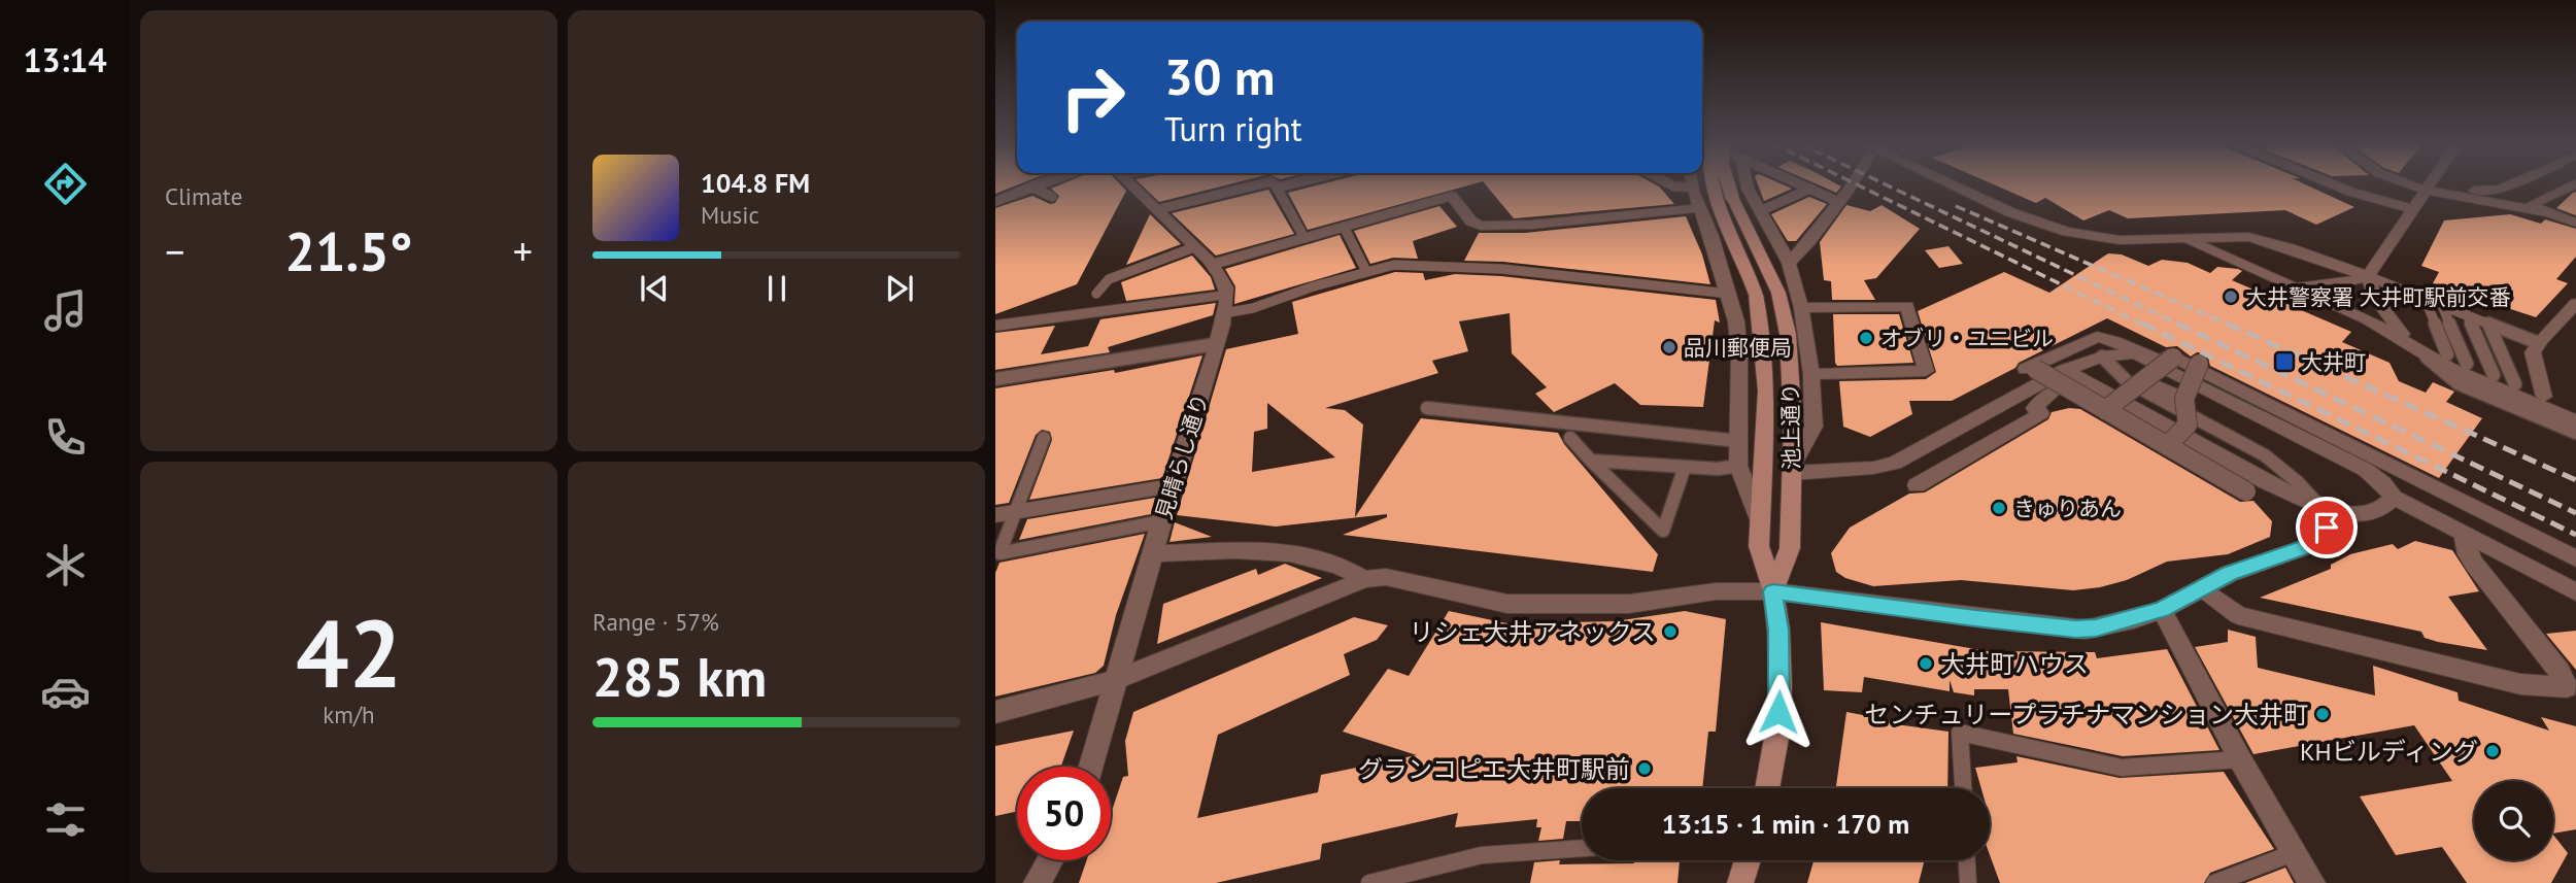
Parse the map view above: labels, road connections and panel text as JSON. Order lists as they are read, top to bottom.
{
  "streets": {
    "main road": ["池上通り"],
    "street": ["見晴らし通り"]
  },
  "places": {
    "other": [
      "大井警察署 大井町駅前交番",
      "オブリ・ユニビル",
      "品川郵便局",
      "きゅりあん",
      "リシェ大井アネックス",
      "大井町ハウス",
      "センチュリープラチナマンション大井町",
      "KHビルディング",
      "グランコピエ大井町駅前"
    ],
    "transit": ["大井町"]
  },
  "page": {
    "tabs": "13:14",
    "tile": [
      "Climate",
      ["42", "km/h"],
      ["Range · 57%", "285 km"]
    ],
    "turn": ["30 m", "Turn right"],
    "song": ["104.8 FM", "Music"],
    "heat": ["−", "21.5°", "+"],
    "limit": "50",
    "trip": "13:15 · 1 min · 170 m"
  }
}
